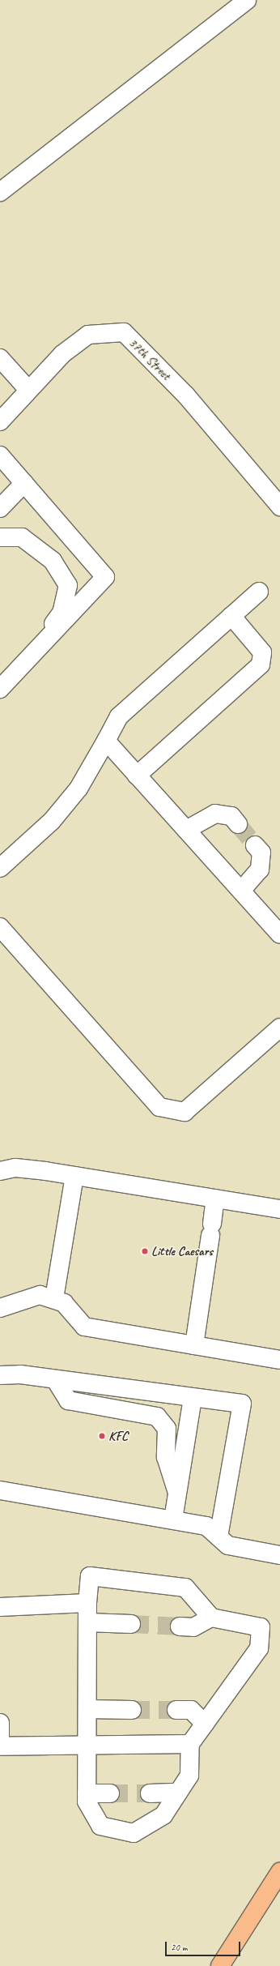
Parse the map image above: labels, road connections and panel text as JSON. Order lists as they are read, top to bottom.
{
  "streets": {
    "street": ["37th Street"]
  },
  "places": ["Little Caesars", "KFC"],
  "scale_bar": "20 m"
}
